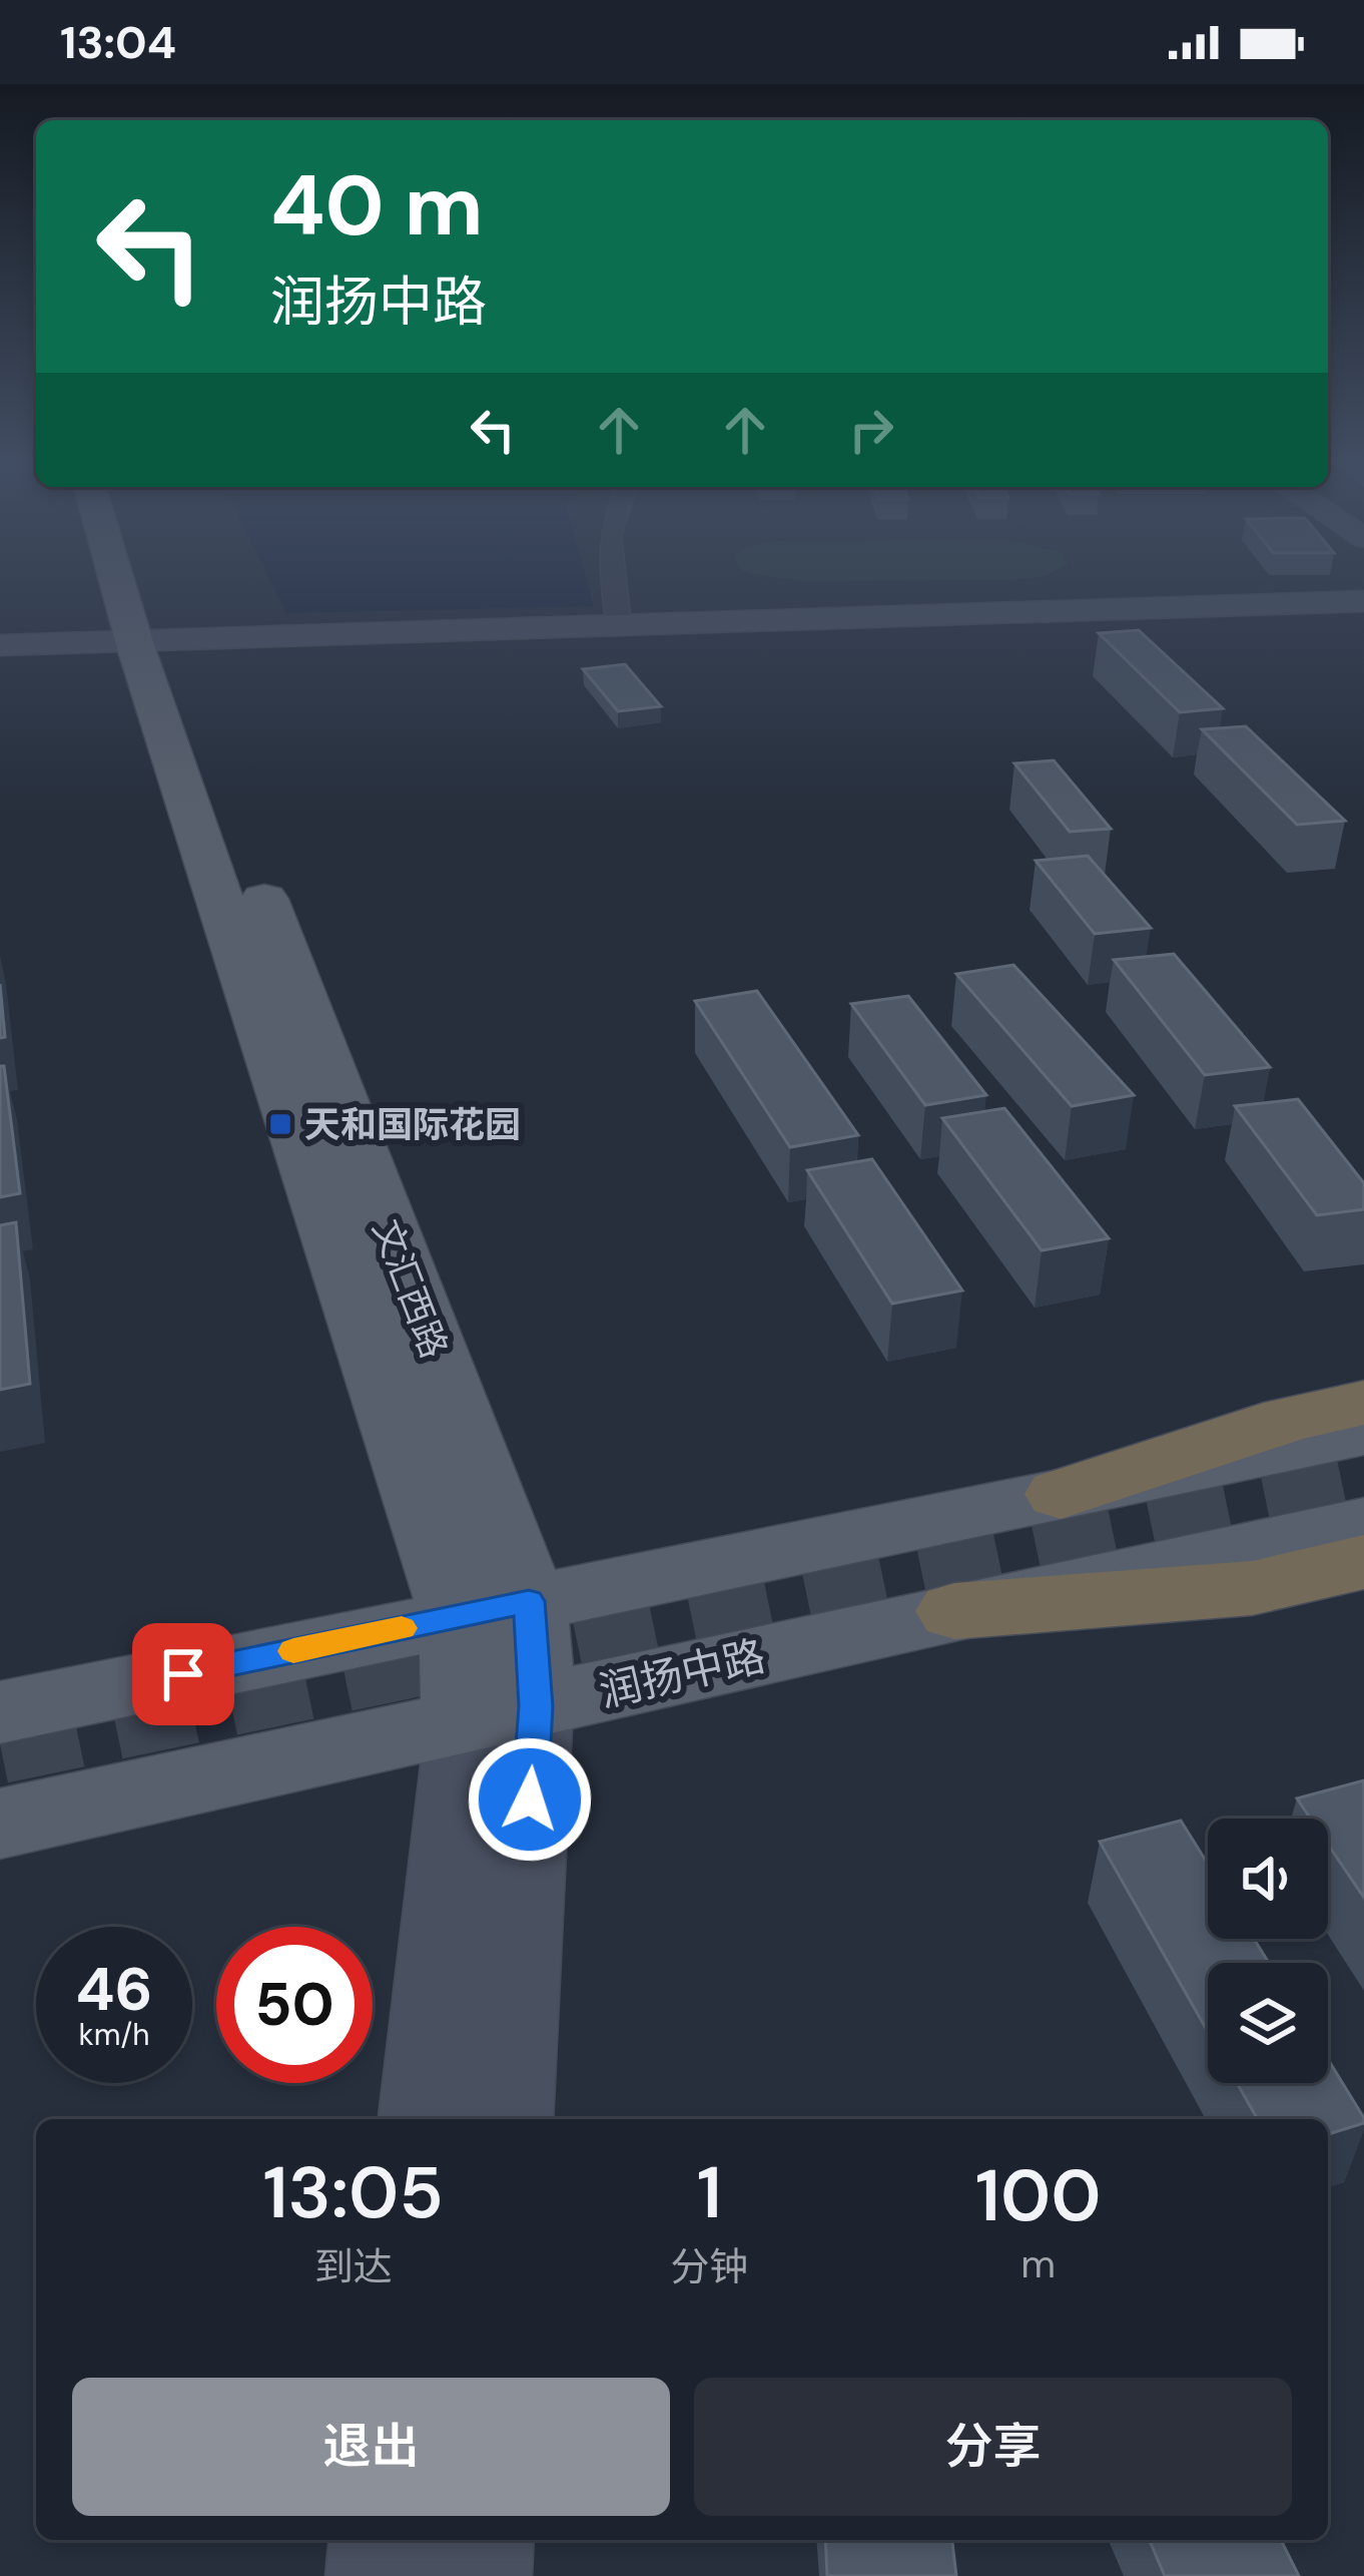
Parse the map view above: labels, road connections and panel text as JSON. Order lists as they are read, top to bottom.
{
  "streets": {
    "main road": ["文汇西路", "润扬中路"]
  },
  "crossings": [
    ["文汇西路", "润扬中路"]
  ],
  "places": {
    "transit": ["天和国际花园"]
  },
  "page": {
    "status": "13:04",
    "turn": ["40 m", "润扬中路"],
    "speed": "46 km/h",
    "limit": "50",
    "eta": [
      "13:05",
      "到达",
      "1",
      "分钟",
      "100",
      "m"
    ],
    "buttons": ["退出", "分享"]
  }
}
